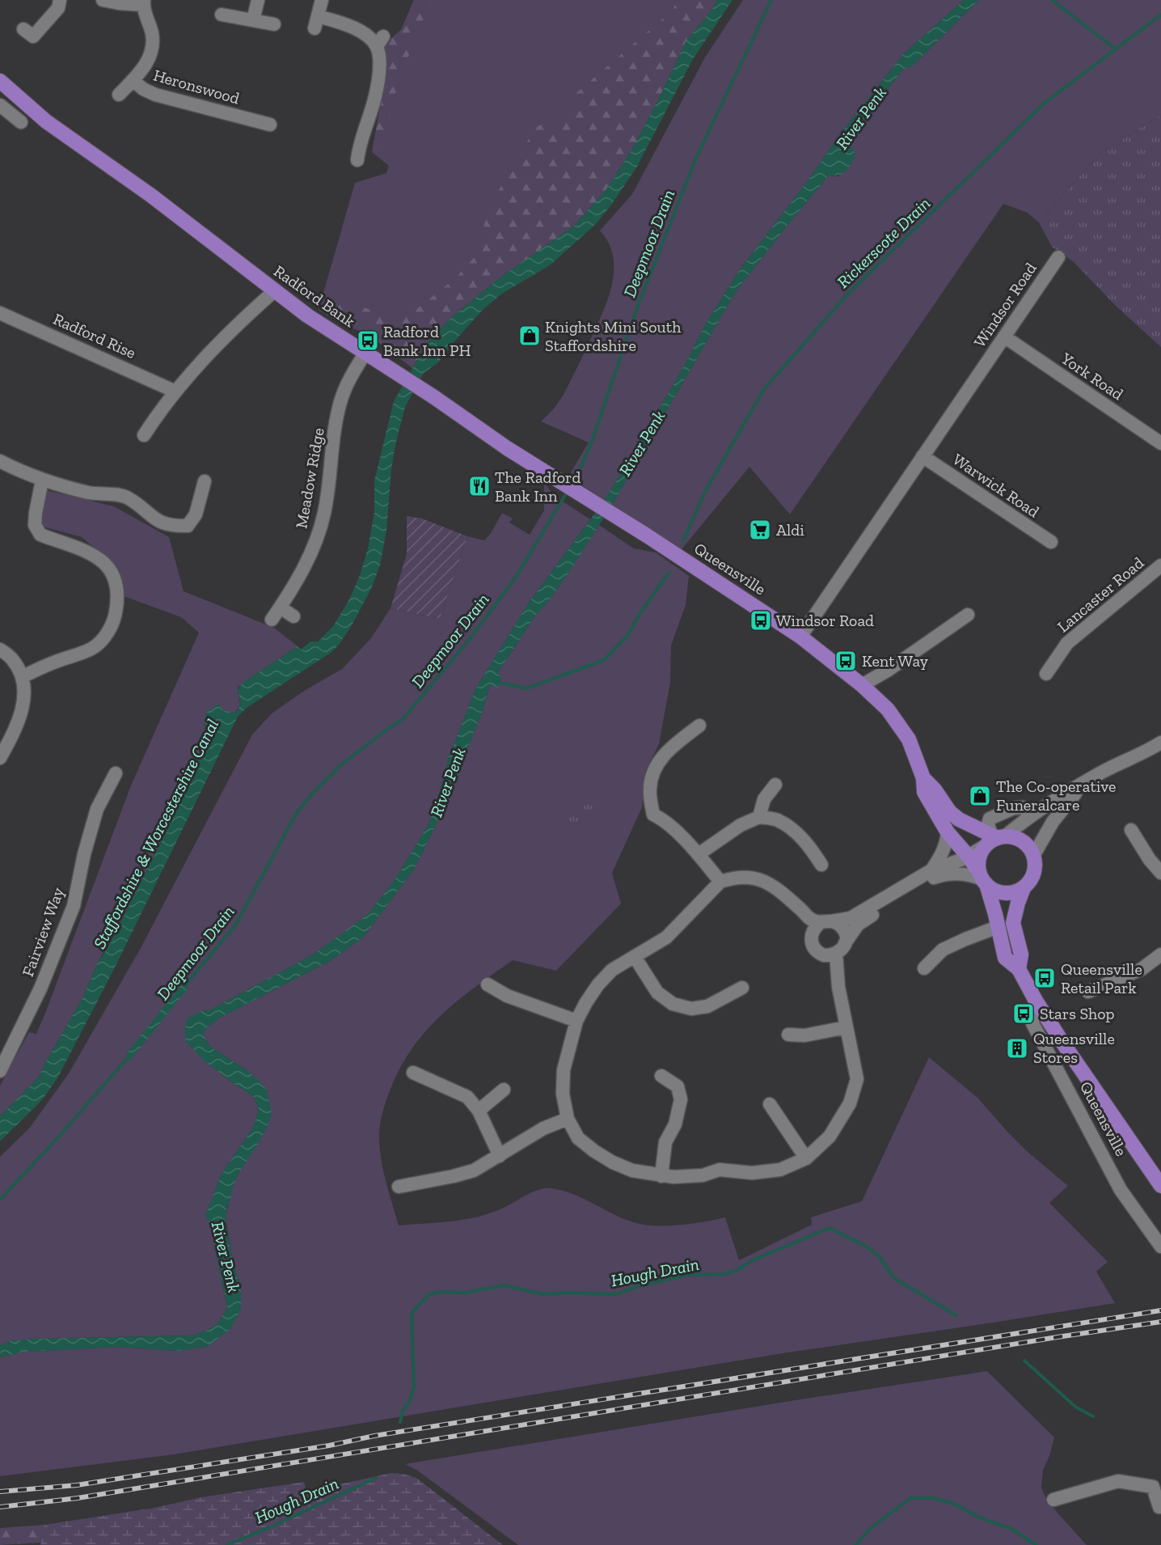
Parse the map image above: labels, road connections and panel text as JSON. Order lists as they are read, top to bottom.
{
  "streets": {
    "highway": ["Radford Bank", "Queensville"],
    "street": [
      "Heronswood",
      "Windsor Road",
      "Radford Rise",
      "York Road",
      "Meadow Ridge",
      "Warwick Road",
      "Lancaster Road",
      "Fairview Way"
    ]
  },
  "crossings": [
    ["Radford Bank", "Meadow Ridge"],
    ["Radford Bank", "Queensville"],
    ["Windsor Road", "York Road"],
    ["Windsor Road", "Warwick Road"],
    ["Windsor Road", "Queensville"]
  ],
  "water": [
    "River Penk",
    "Rickerscote Drain",
    "Deepmoor Drain",
    "Staffordshire & Worcestershire Canal",
    "Hough Drain"
  ],
  "places": {
    "shop": ["Knights Mini South Staffordshire", "The Co-operative Funeralcare"],
    "bus stop": [
      "Radford Bank Inn PH",
      "Windsor Road",
      "Kent Way",
      "Queensville Retail Park",
      "Stars Shop"
    ],
    "restaurant": ["The Radford Bank Inn"],
    "supermarket": ["Aldi"],
    "building": ["Queensville Stores"]
  }
}
